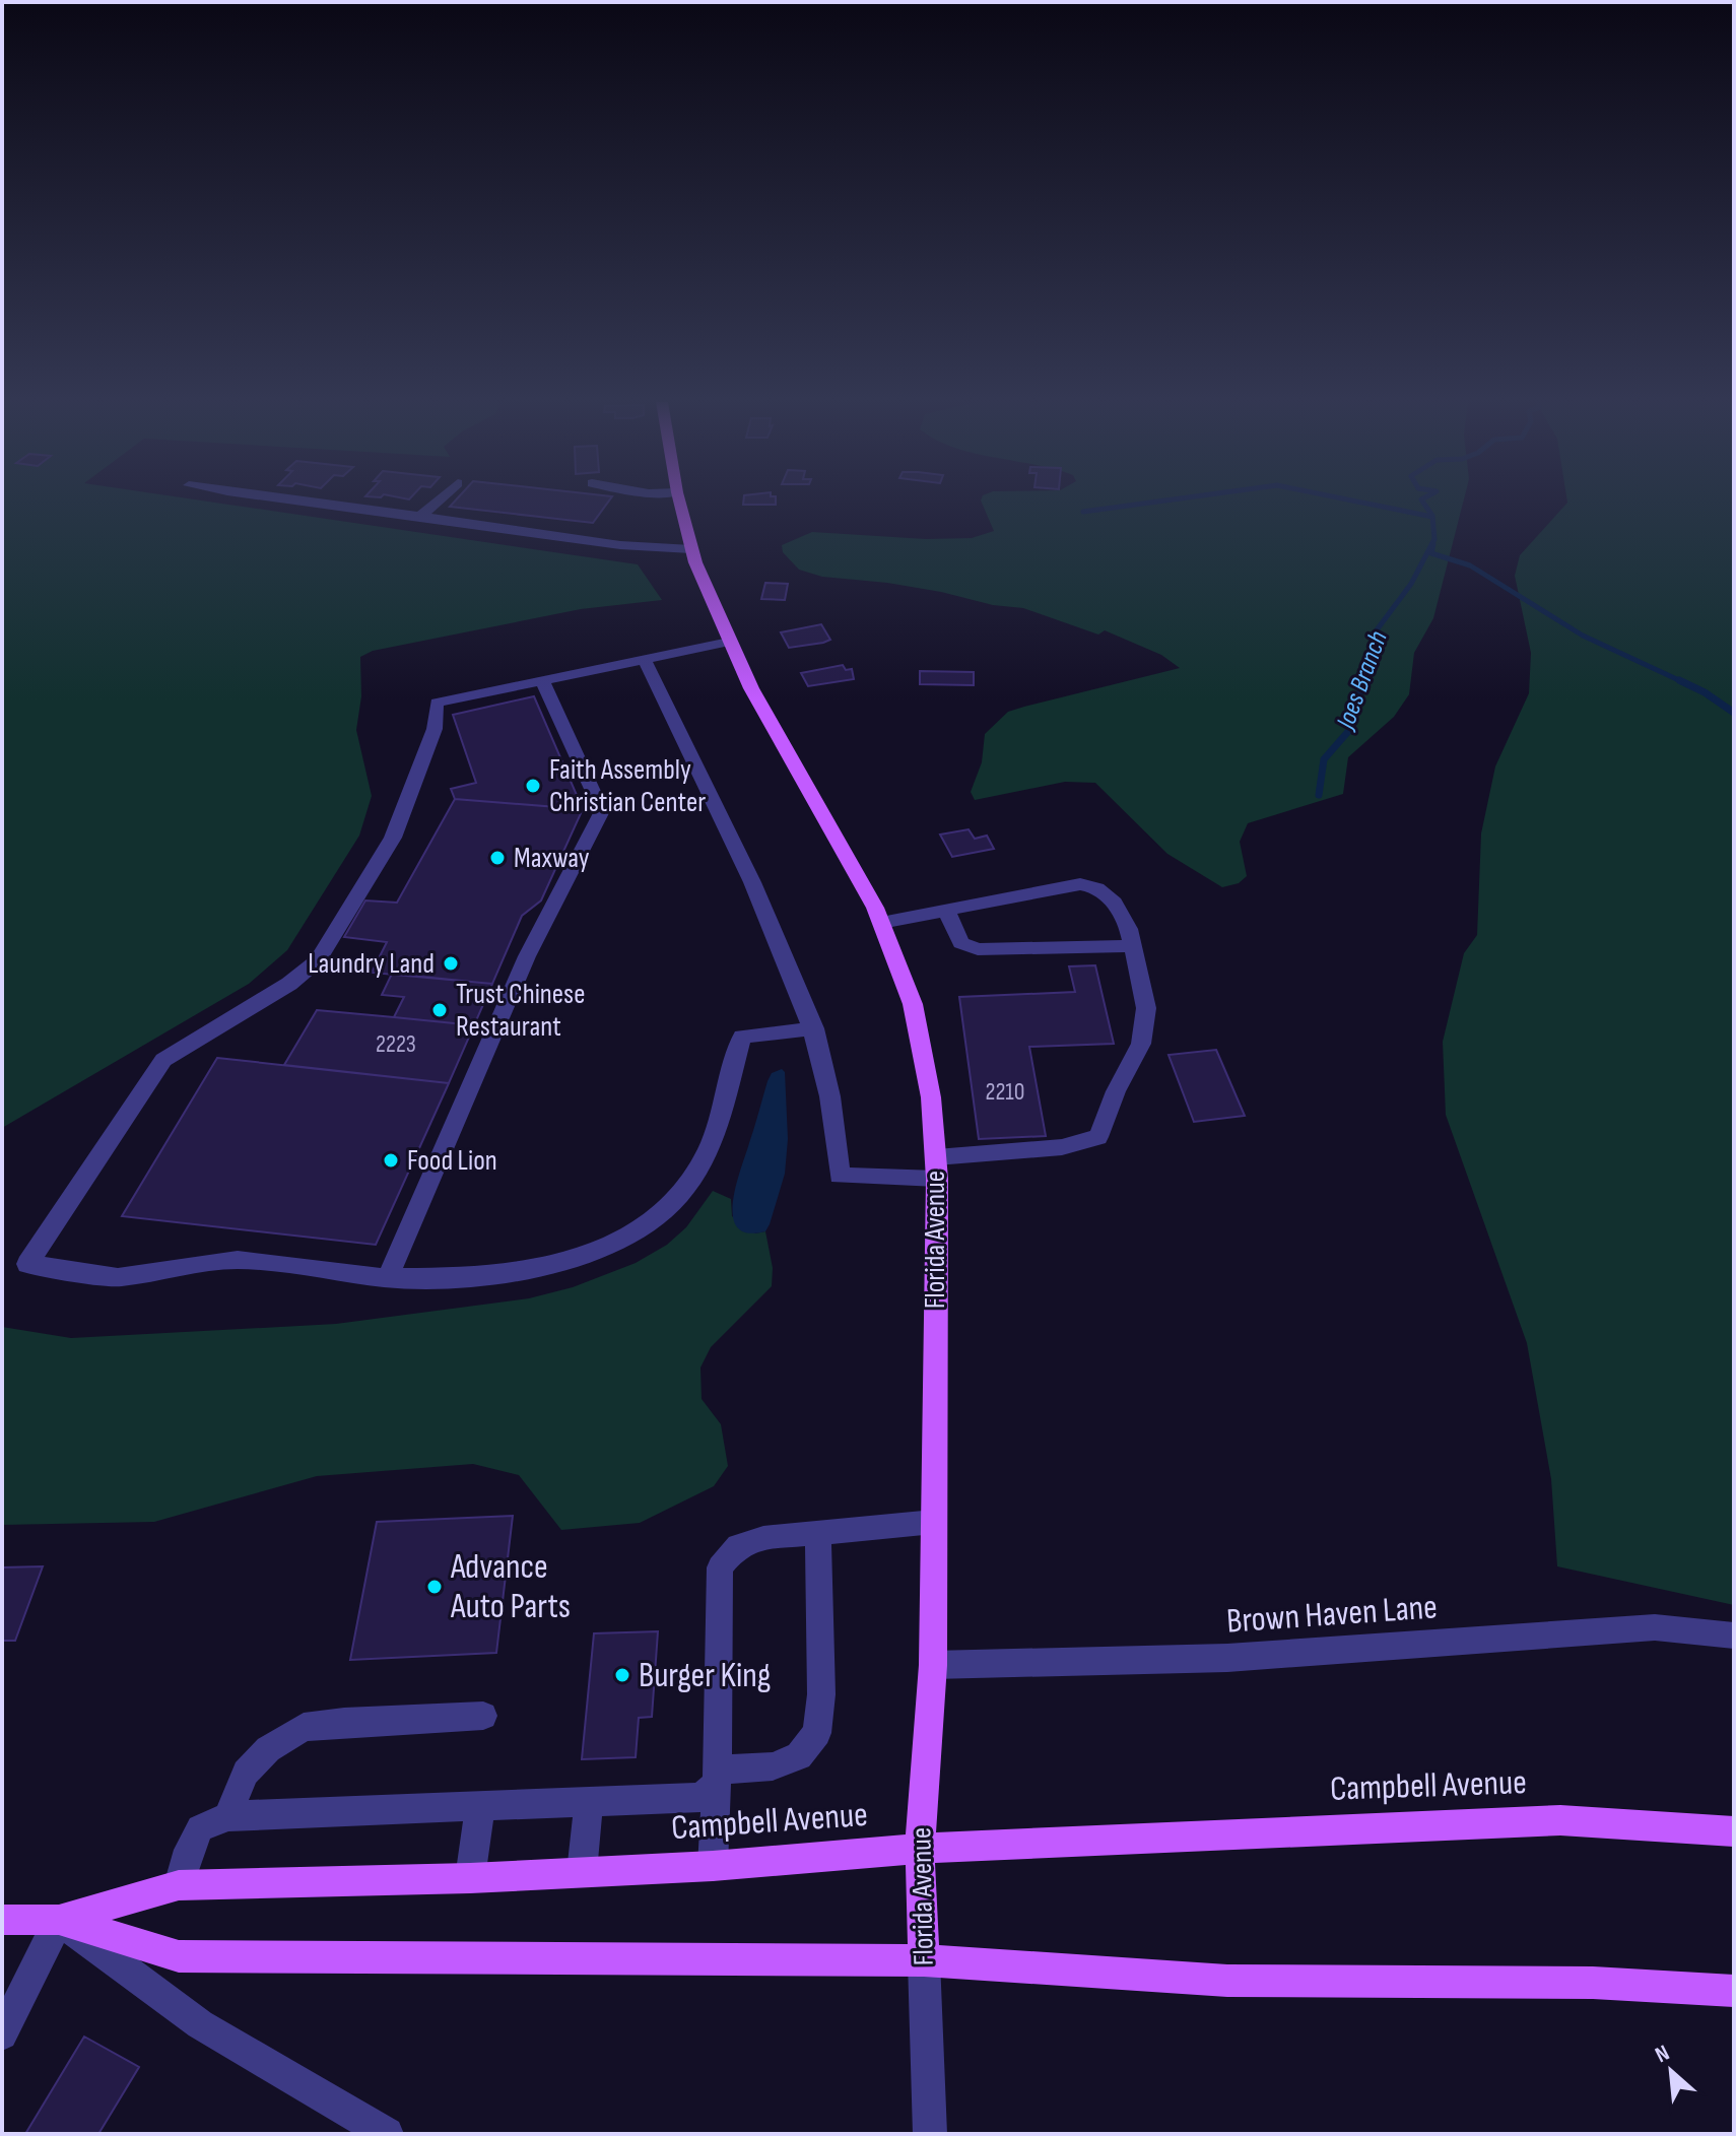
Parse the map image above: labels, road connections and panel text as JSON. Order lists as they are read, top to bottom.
{
  "streets": {
    "main road": ["Florida Avenue", "Campbell Avenue"],
    "street": ["Brown Haven Lane"]
  },
  "crossings": [
    ["Florida Avenue", "Brown Haven Lane"],
    ["Florida Avenue", "Campbell Avenue"]
  ],
  "water": ["Joes Branch"],
  "places": [
    "Faith Assembly Christian Center",
    "Maxway",
    "Laundry Land",
    "Trust Chinese Restaurant",
    "Food Lion",
    "Advance Auto Parts",
    "Burger King"
  ],
  "house_numbers": ["2223", "2210"],
  "north": "top left"
}
